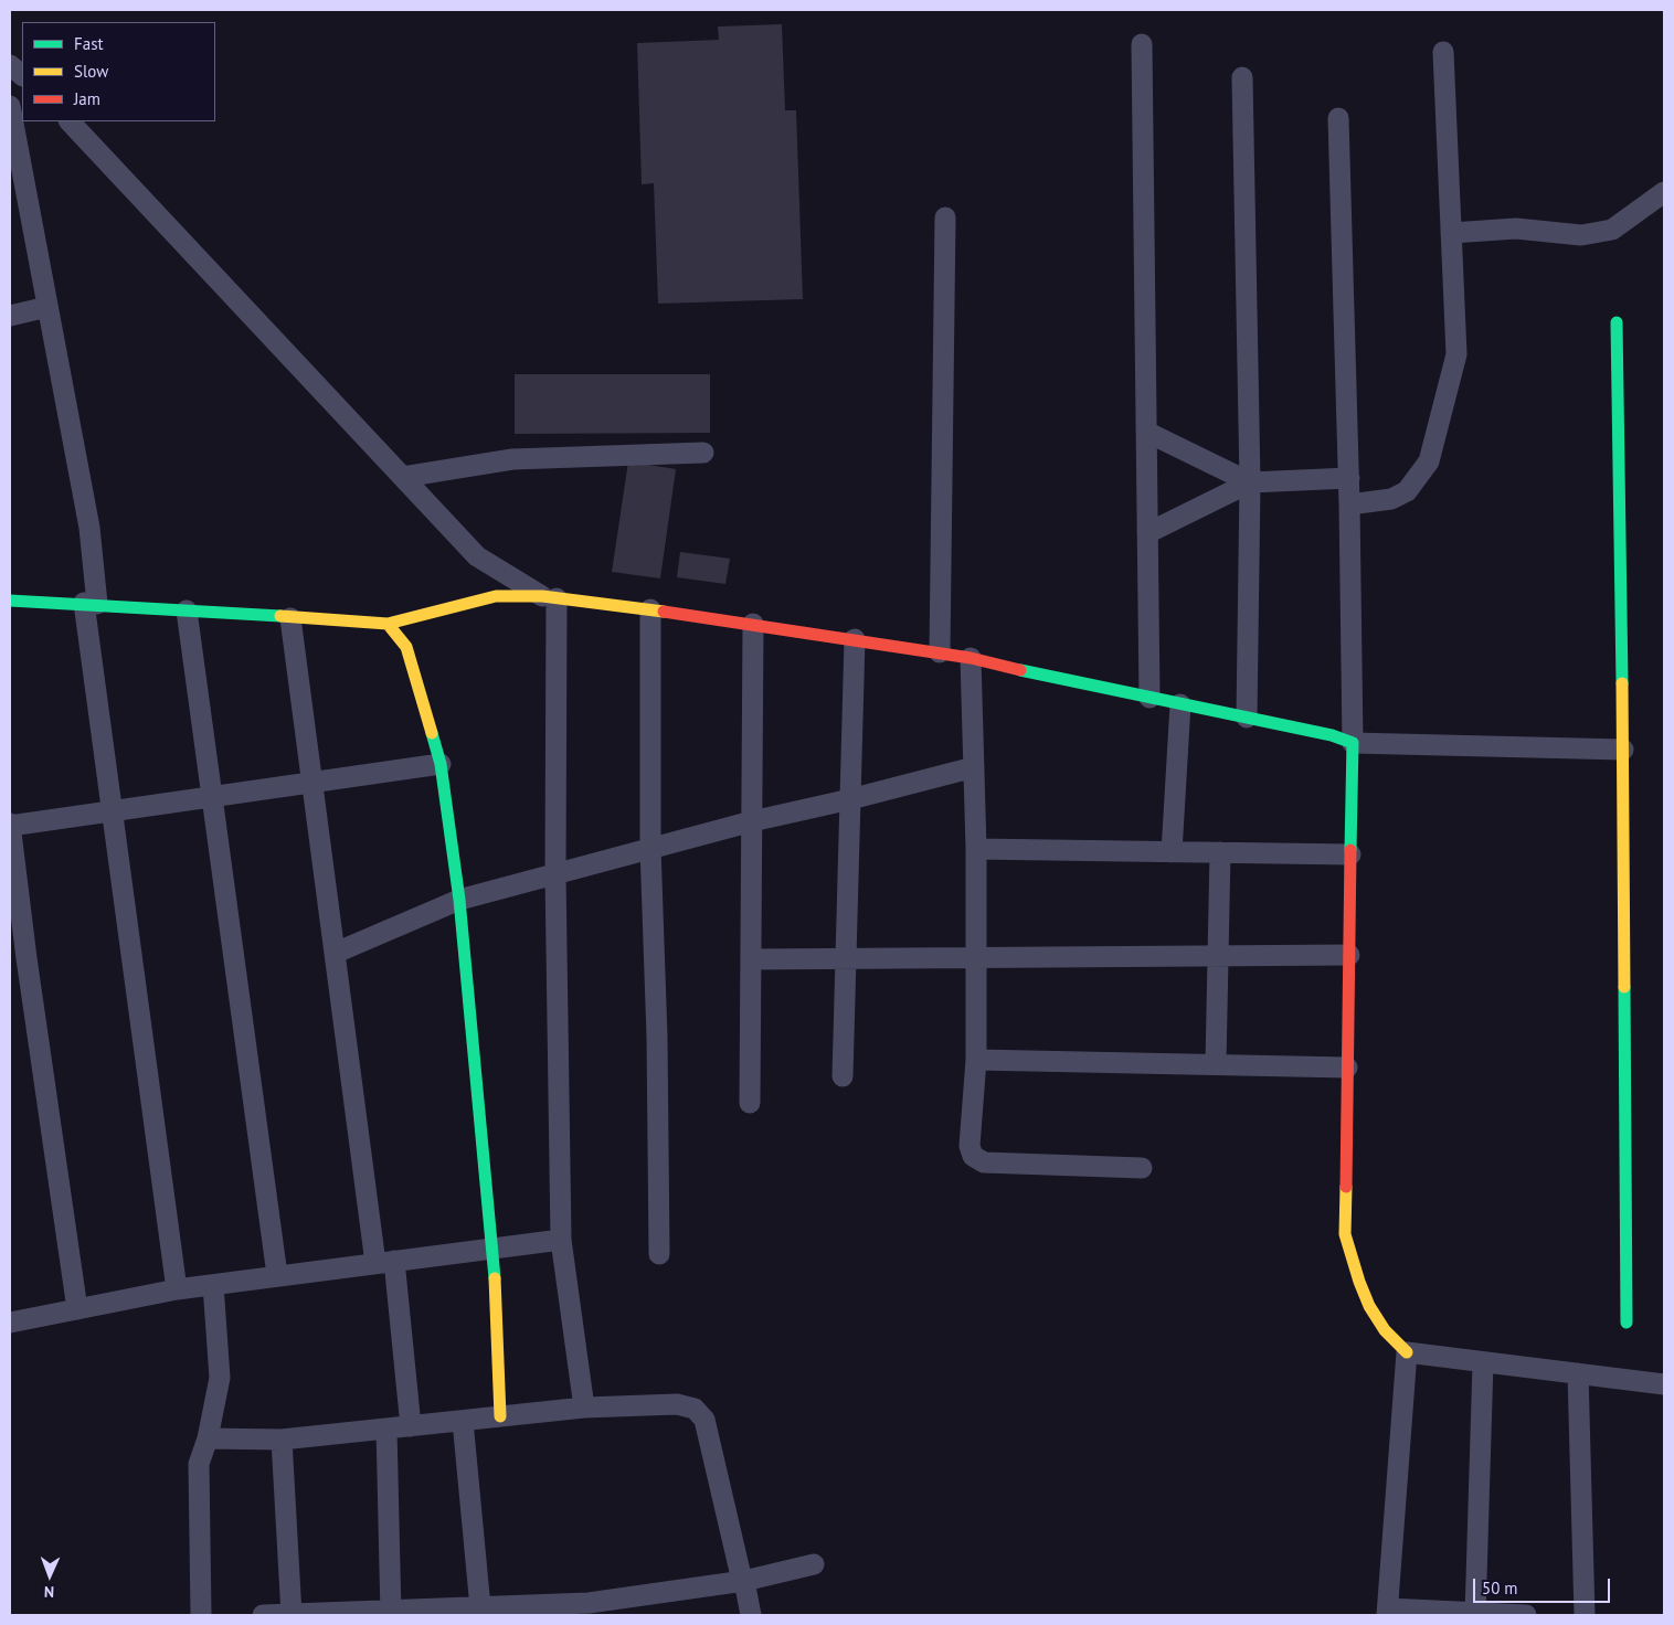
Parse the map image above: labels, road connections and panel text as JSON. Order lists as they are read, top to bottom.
{
  "legend": ["Fast", "Slow", "Jam"],
  "scale_bar": "50 m",
  "north": "bottom"
}
